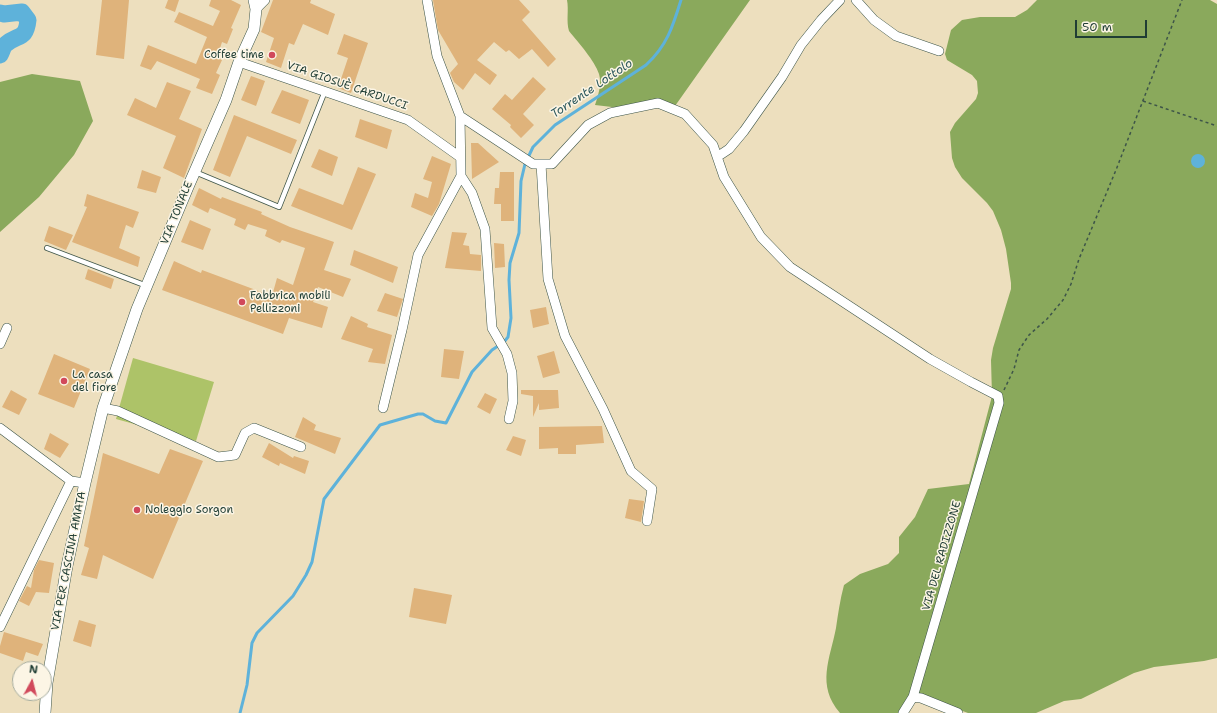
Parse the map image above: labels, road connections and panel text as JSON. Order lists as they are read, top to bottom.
{
  "streets": {
    "street": [
      "VIA GIOSUÈ CARDUCCI",
      "VIA TONALE",
      "VIA DEL RADIZZONE",
      "VIA PER CASCINA AMATA"
    ]
  },
  "crossings": [
    ["VIA GIOSUÈ CARDUCCI", "VIA TONALE"],
    ["VIA TONALE", "VIA PER CASCINA AMATA"]
  ],
  "water": ["Torrente Lottolo"],
  "places": [
    "Coffee time",
    "Fabbrica mobili Pellizzoni",
    "La casa del fiore",
    "Noleggio Sorgon"
  ],
  "scale_bar": "50 m",
  "north": "top"
}
